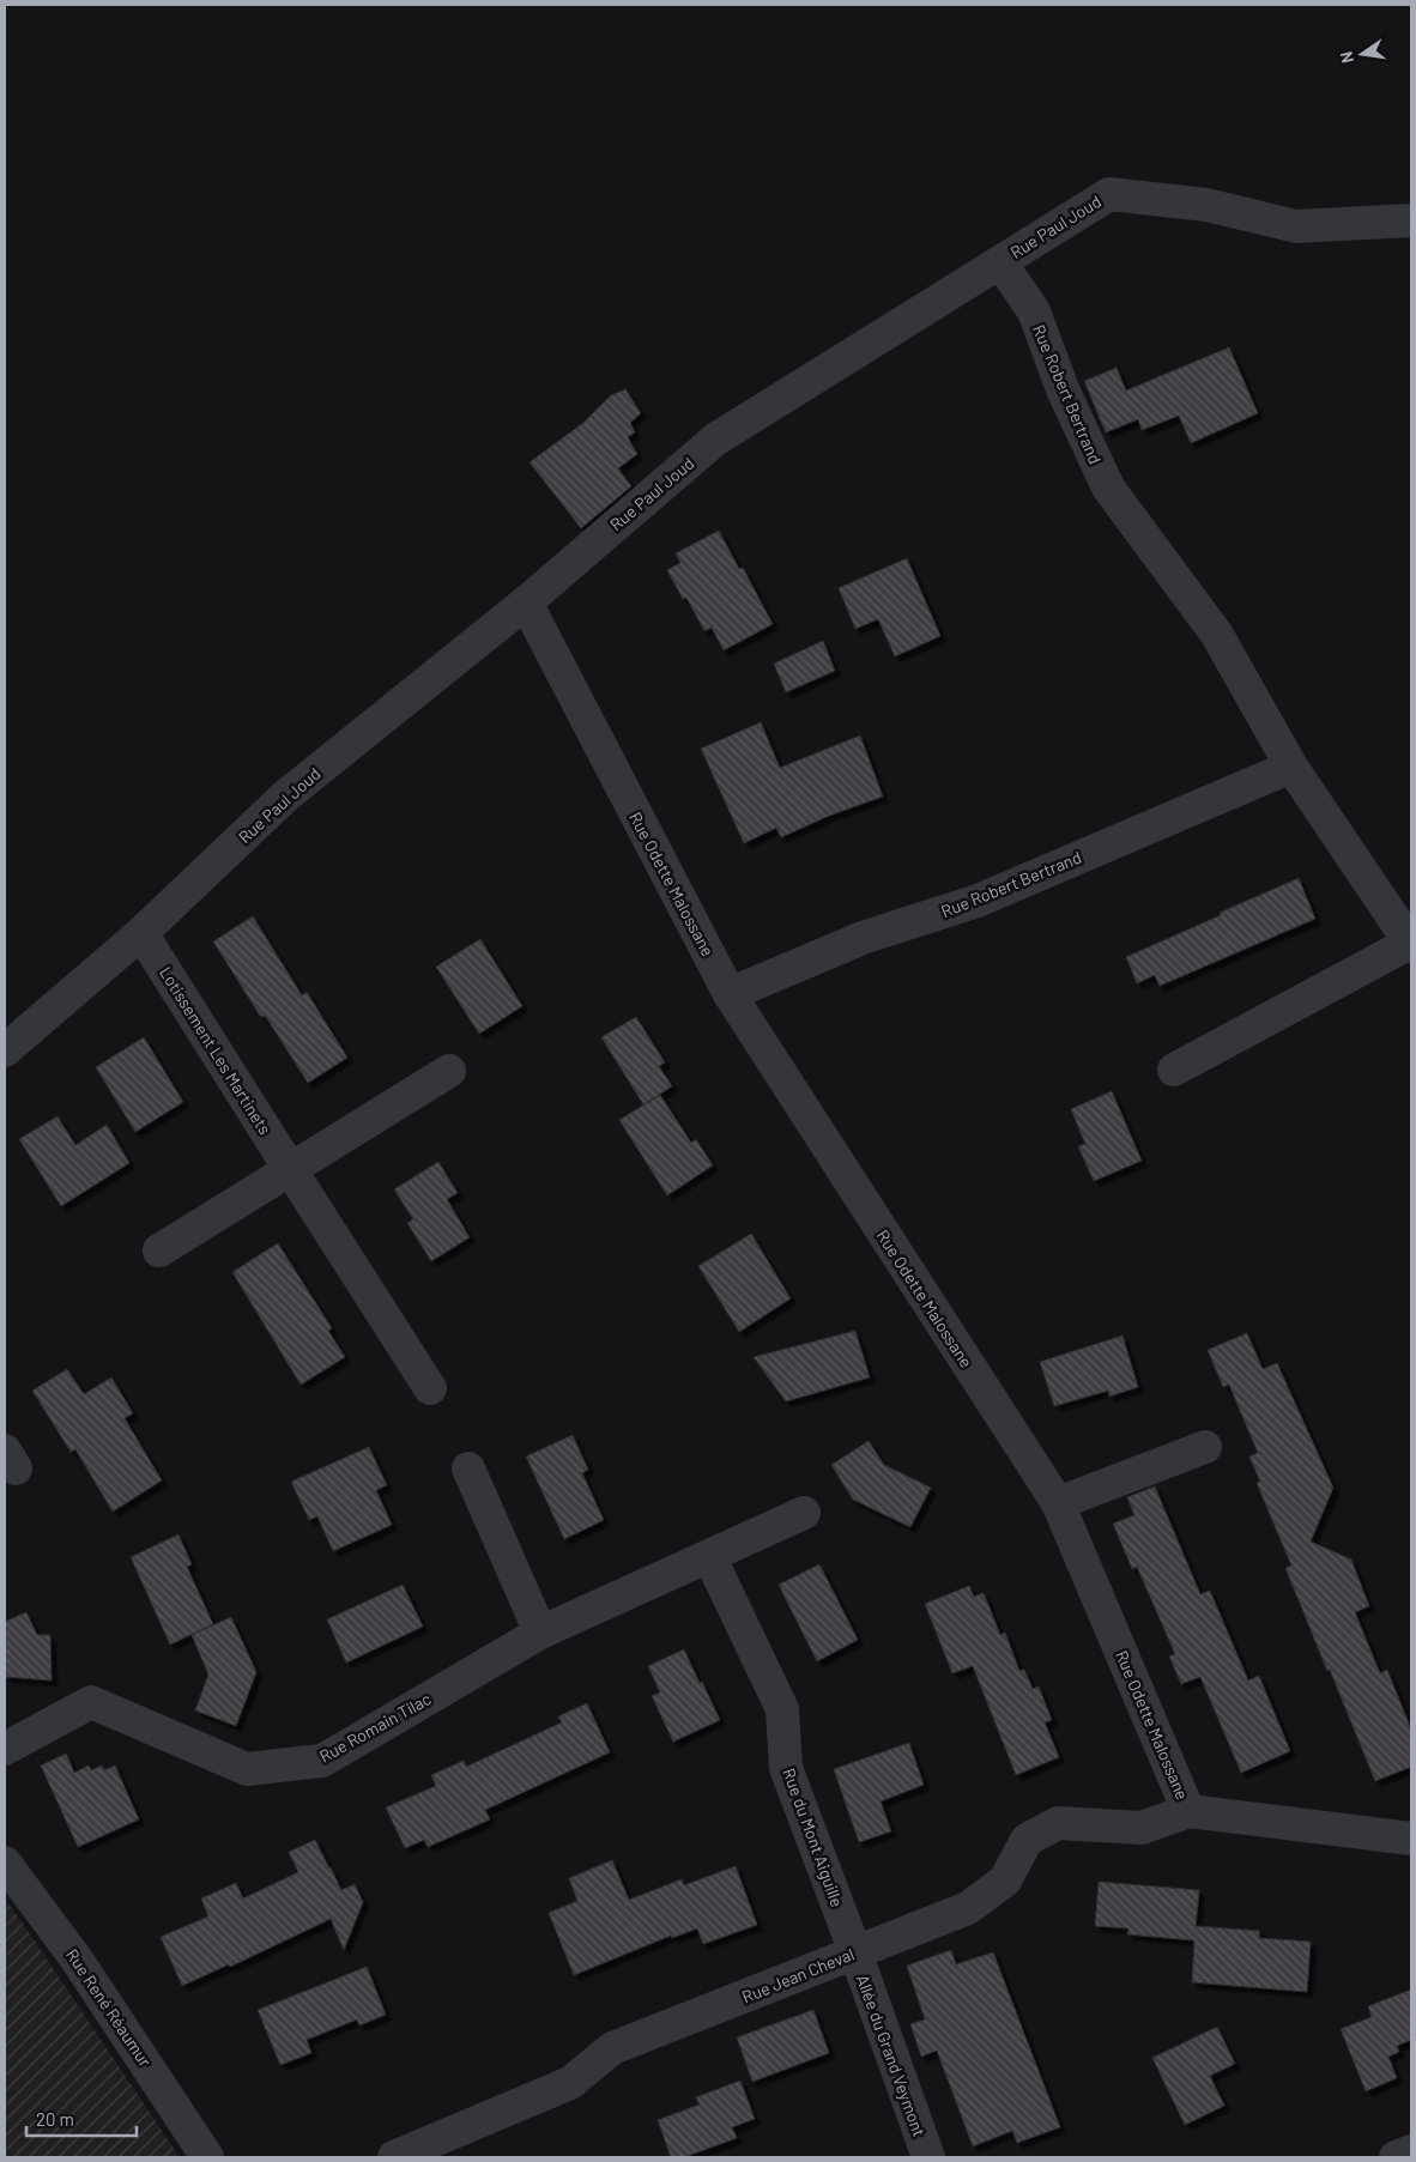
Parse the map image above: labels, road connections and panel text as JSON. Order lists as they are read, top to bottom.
{
  "streets": {
    "street": [
      "Rue Paul Joud",
      "Rue Robert Bertrand",
      "Rue Odette Malossane",
      "Lotissement Les Martinets",
      "Rue Romain Tilac",
      "Rue du Mont Aiguille",
      "Rue Jean Cheval",
      "Rue René Réaumur",
      "Allée du Grand Veymont"
    ]
  },
  "crossings": [
    ["Rue Paul Joud", "Rue Robert Bertrand"],
    ["Rue Paul Joud", "Rue Odette Malossane"],
    ["Rue Paul Joud", "Lotissement Les Martinets"],
    ["Rue Robert Bertrand", "Rue Odette Malossane"],
    ["Rue Odette Malossane", "Rue Jean Cheval"],
    ["Rue du Mont Aiguille", "Rue Jean Cheval"],
    ["Rue du Mont Aiguille", "Allée du Grand Veymont"],
    ["Rue Jean Cheval", "Allée du Grand Veymont"]
  ],
  "scale_bar": "20 m",
  "north": "left"
}
